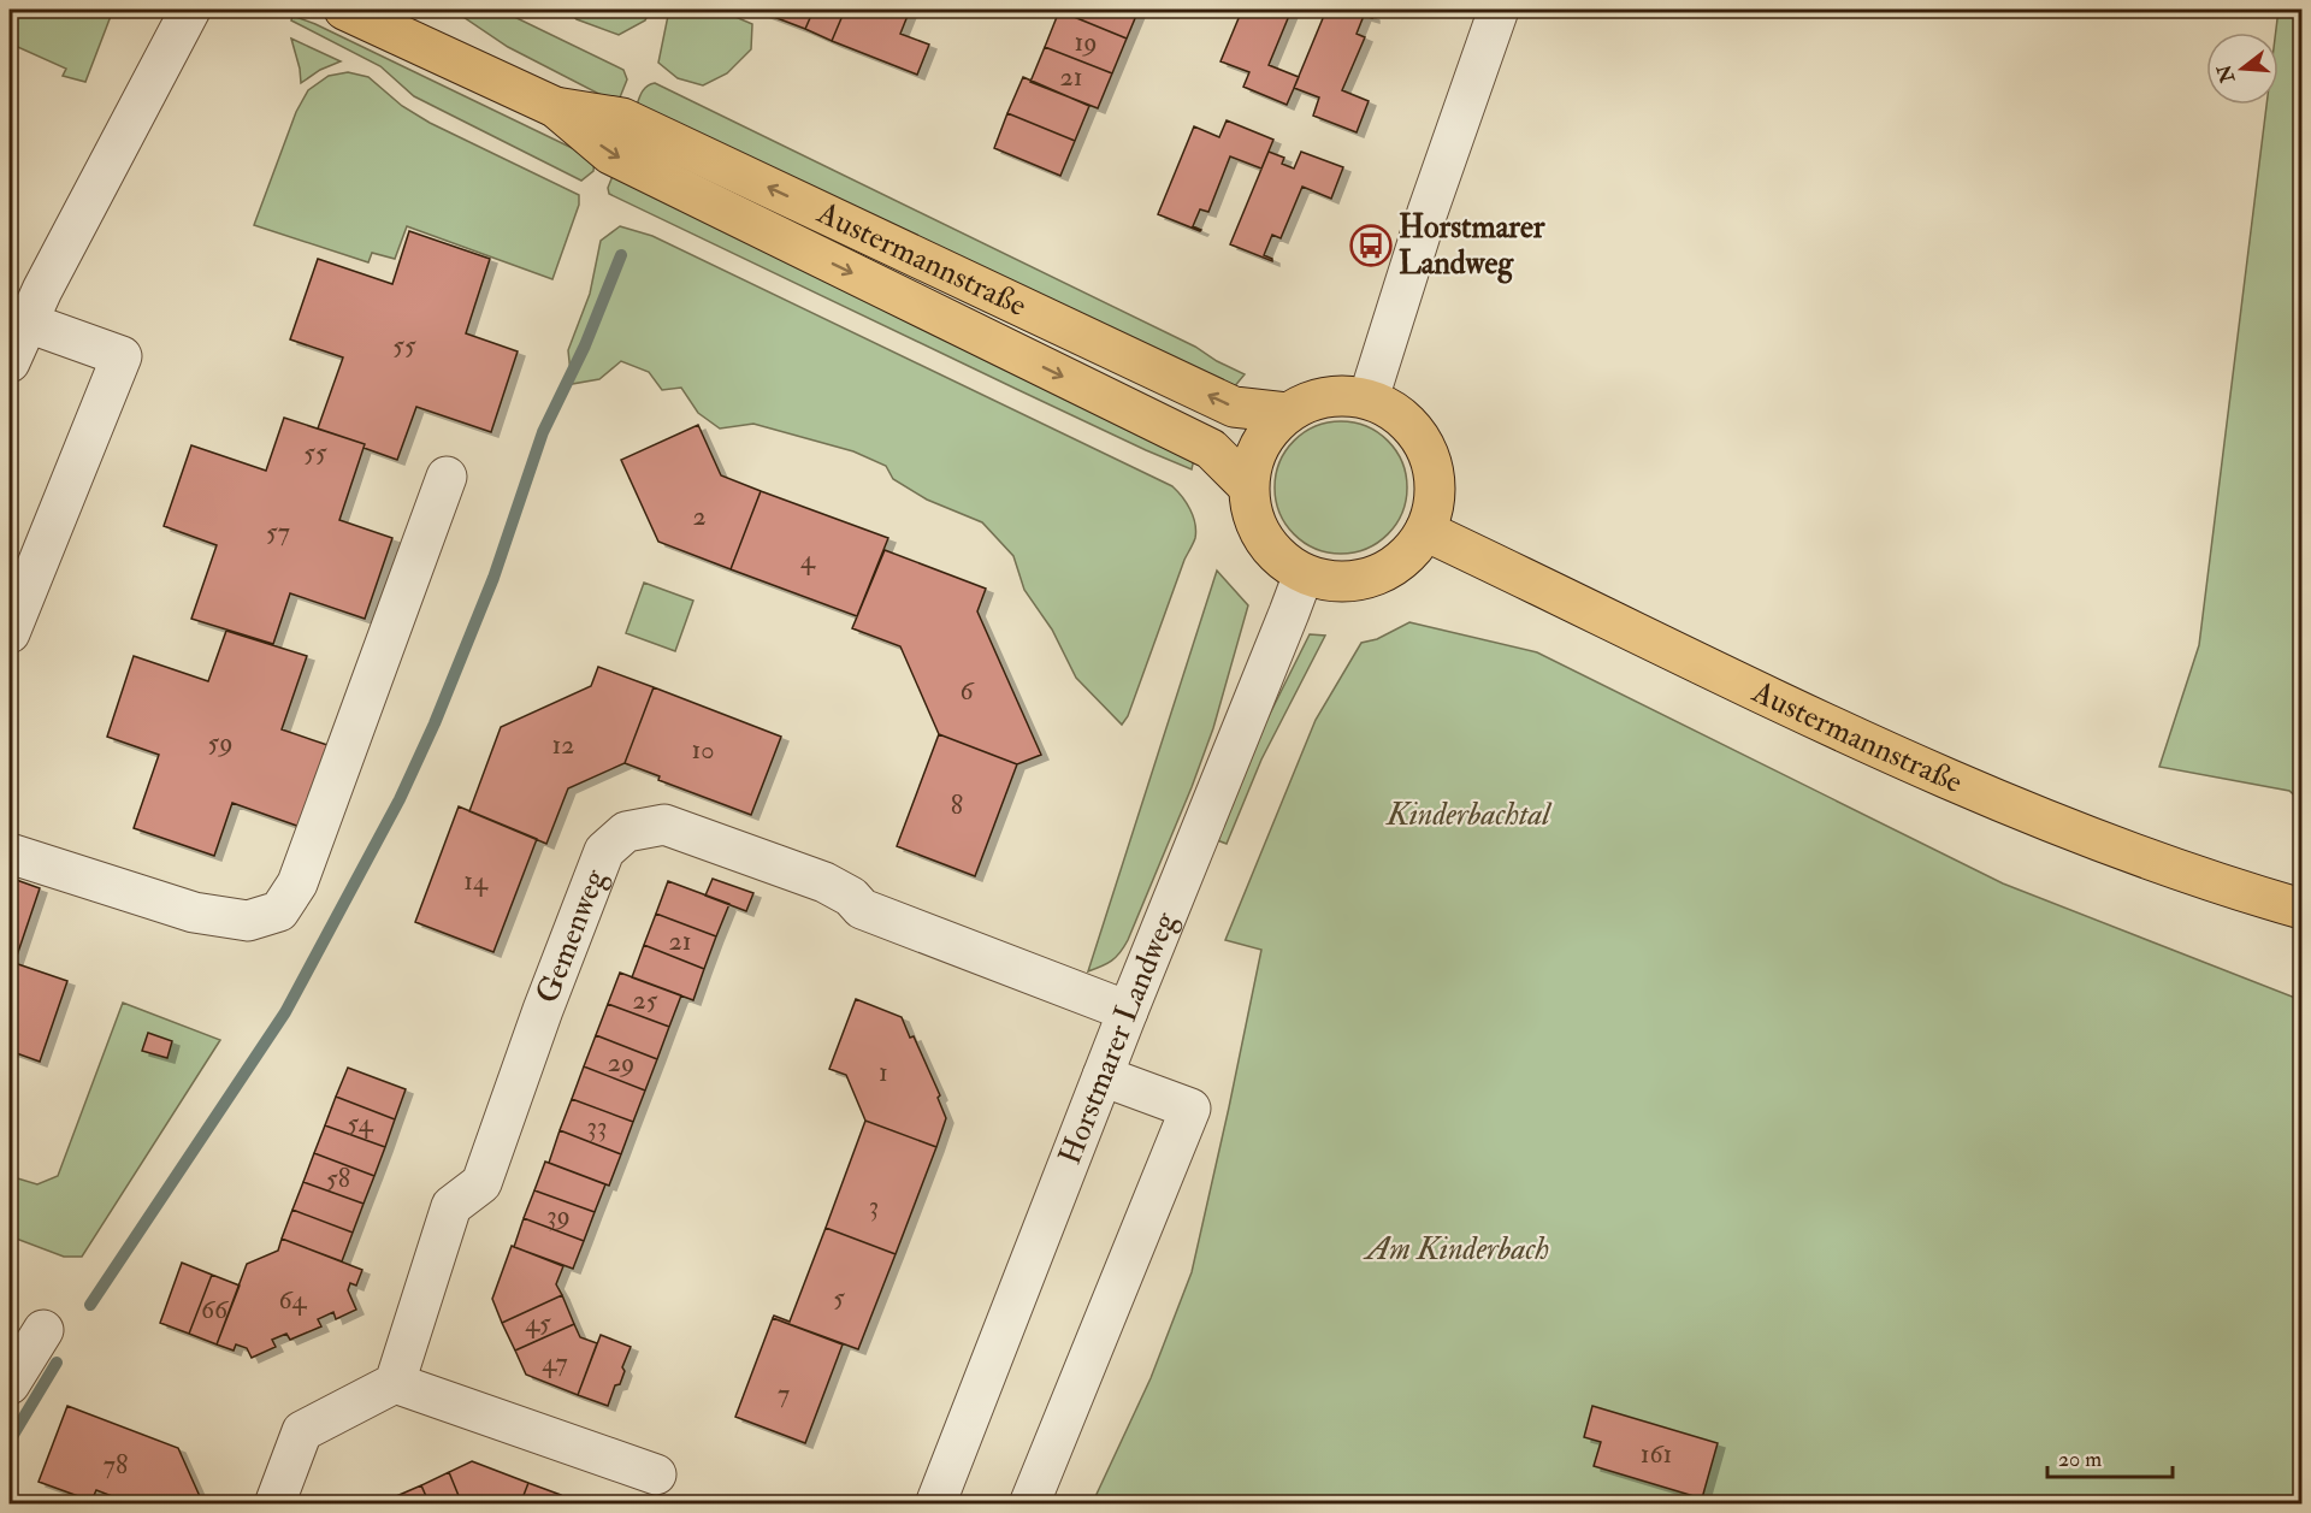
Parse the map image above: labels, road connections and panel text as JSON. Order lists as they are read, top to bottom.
{
  "streets": {
    "main road": ["Austermannstraße"],
    "street": ["Gemenweg", "Horstmarer Landweg"]
  },
  "crossings": [
    ["Austermannstraße", "Horstmarer Landweg"],
    ["Gemenweg", "Horstmarer Landweg"]
  ],
  "parks": ["Kinderbachtal", "Am Kinderbach"],
  "places": {
    "bus stop": ["Horstmarer Landweg"]
  },
  "house_numbers": [
    "19",
    "21",
    "55",
    "55",
    "2",
    "57",
    "4",
    "6",
    "59",
    "12",
    "10",
    "8",
    "14",
    "21",
    "25",
    "29",
    "1",
    "54",
    "33",
    "58",
    "3",
    "39",
    "5",
    "64",
    "66",
    "45",
    "47",
    "7",
    "161",
    "78"
  ],
  "scale_bar": "20 m",
  "north": "left"
}
